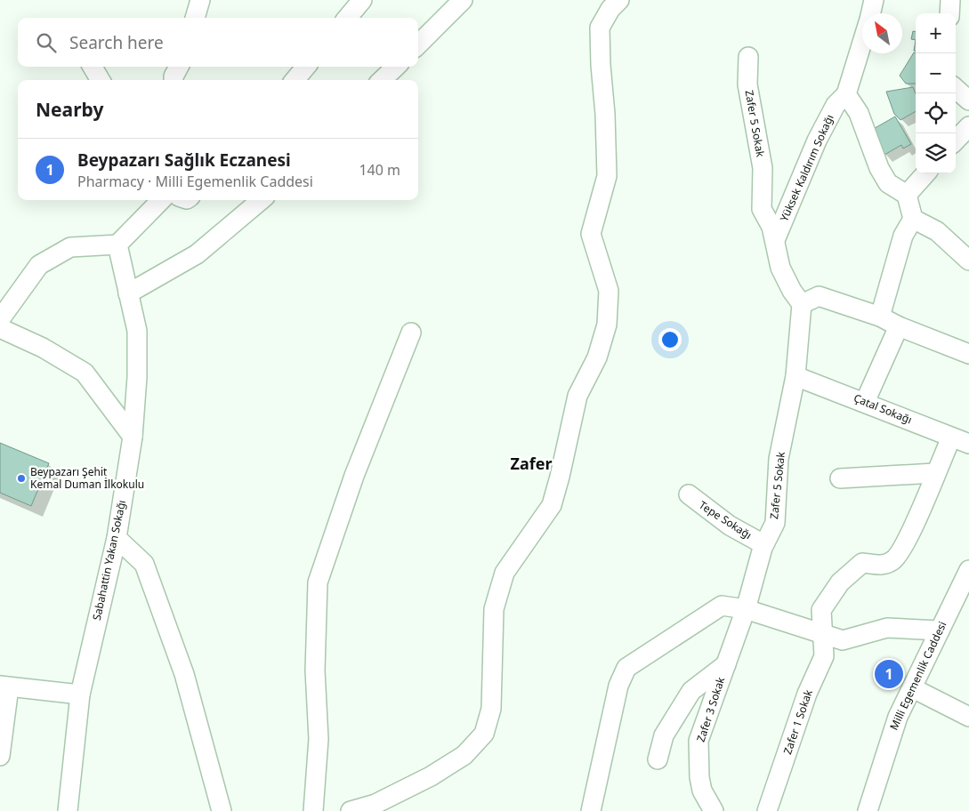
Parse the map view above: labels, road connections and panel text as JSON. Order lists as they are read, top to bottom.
{
  "streets": {
    "street": [
      "Zafer 5 Sokak",
      "Yüksek Kaldırım Sokağı",
      "Çatal Sokağı",
      "Tepe Sokağı",
      "Sabahattin Yakan Sokağı",
      "Milli Egemenlik Caddesi",
      "Zafer 3 Sokak",
      "Zafer 1 Sokak"
    ]
  },
  "crossings": [
    ["Zafer 5 Sokak", "Yüksek Kaldırım Sokağı"],
    ["Zafer 5 Sokak", "Çatal Sokağı"],
    ["Zafer 5 Sokak", "Tepe Sokağı"],
    ["Zafer 5 Sokak", "Zafer 3 Sokak"],
    ["Çatal Sokağı", "Zafer 1 Sokak"]
  ],
  "districts": ["Zafer"],
  "places": ["Beypazarı Şehit Kemal Duman İlkokulu"],
  "north": "top left",
  "page": {
    "map_buttons": ["+", "−"],
    "search": "Search here",
    "heading": "Nearby",
    "list": [
      {
        "mark": "1",
        "name": "Beypazarı Sağlık Eczanesi",
        "note": "Pharmacy · Milli Egemenlik Caddesi",
        "value": "140 m"
      }
    ],
    "pins": "1"
  }
}
